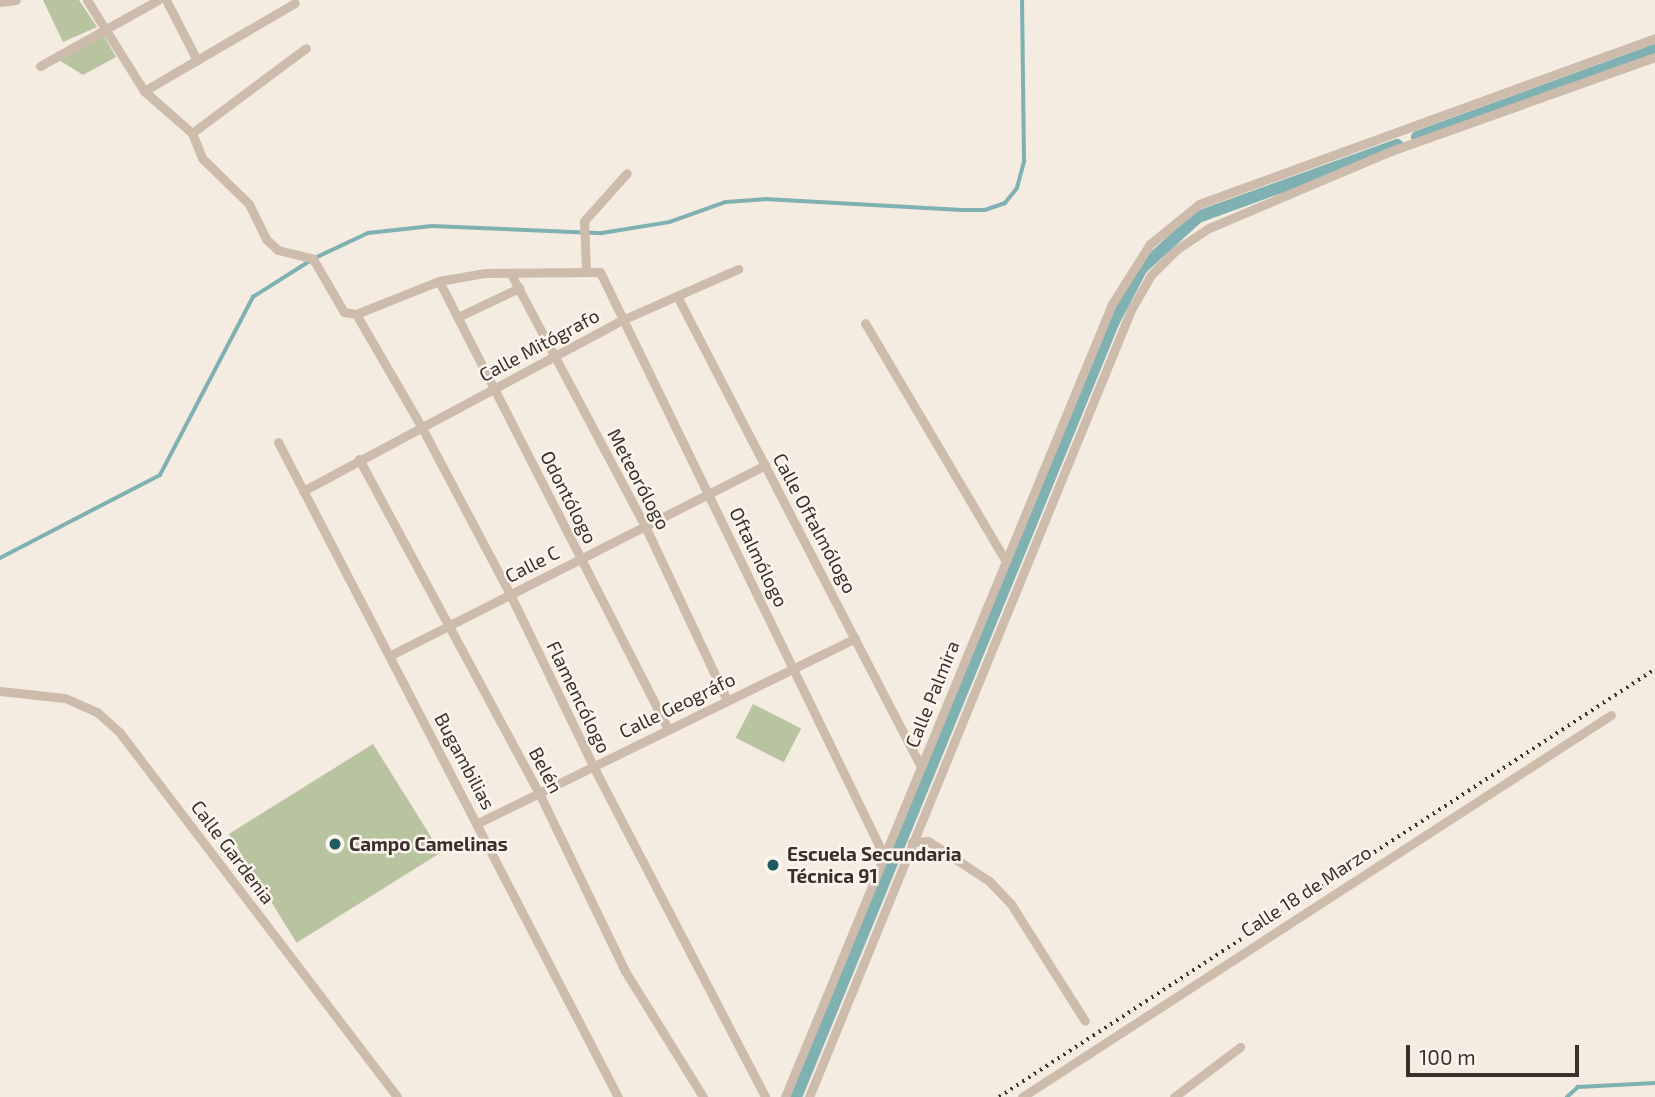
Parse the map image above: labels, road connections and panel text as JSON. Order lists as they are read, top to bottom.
{
  "streets": {
    "street": [
      "Calle Mitógrafo",
      "Meteorólogo",
      "Odontólogo",
      "Calle Oftalmólogo",
      "Oftalmólogo",
      "Calle C",
      "Calle Palmira",
      "Flamencólogo",
      "Calle Geográfo",
      "Bugambilias",
      "Belén",
      "Calle Gardenia",
      "Calle 18 de Marzo"
    ]
  },
  "crossings": [
    ["Calle Mitógrafo", "Meteorólogo"],
    ["Calle Mitógrafo", "Odontólogo"],
    ["Calle Mitógrafo", "Calle Oftalmólogo"],
    ["Calle Mitógrafo", "Oftalmólogo"],
    ["Calle Mitógrafo", "Flamencólogo"],
    ["Calle Mitógrafo", "Bugambilias"],
    ["Calle Mitógrafo", "Belén"],
    ["Meteorólogo", "Calle C"],
    ["Meteorólogo", "Calle Geográfo"],
    ["Odontólogo", "Calle C"],
    ["Odontólogo", "Calle Geográfo"],
    ["Calle Oftalmólogo", "Calle C"],
    ["Calle Oftalmólogo", "Calle Palmira"],
    ["Calle Oftalmólogo", "Calle Geográfo"],
    ["Oftalmólogo", "Calle C"],
    ["Oftalmólogo", "Calle Palmira"],
    ["Oftalmólogo", "Calle Geográfo"],
    ["Calle C", "Flamencólogo"],
    ["Calle C", "Bugambilias"],
    ["Calle C", "Belén"],
    ["Flamencólogo", "Calle Geográfo"],
    ["Calle Geográfo", "Bugambilias"],
    ["Calle Geográfo", "Belén"]
  ],
  "places": ["Campo Camelinas", "Escuela Secundaria Técnica 91"],
  "scale_bar": "100 m"
}
